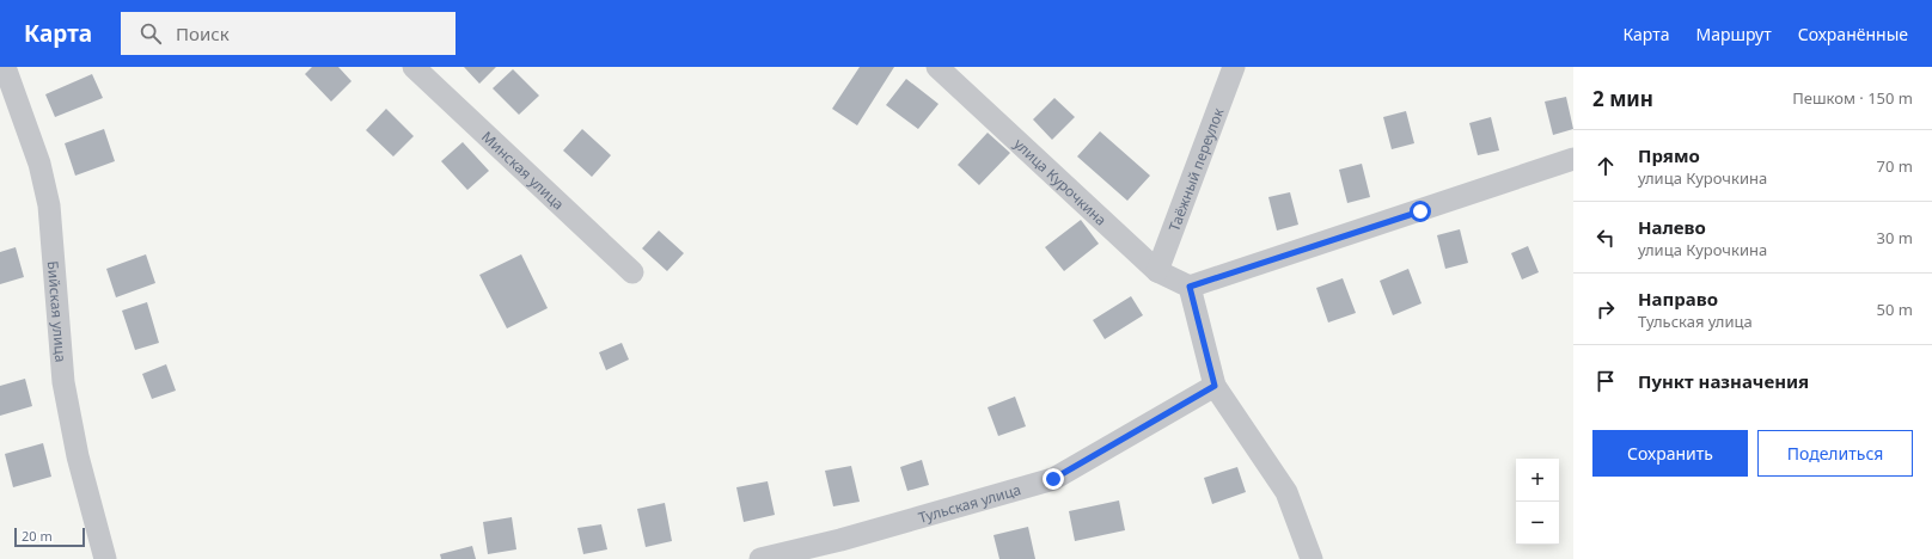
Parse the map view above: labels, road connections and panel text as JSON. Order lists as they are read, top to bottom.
{
  "streets": {
    "street": [
      "Минская улица",
      "Таёжный переулок",
      "улица Курочкина",
      "Бийская улица",
      "Тульская улица"
    ]
  },
  "crossings": [
    ["Таёжный переулок", "улица Курочкина"]
  ],
  "scale_bar": "20 m",
  "page": {
    "header": "Карта",
    "search": "Поиск",
    "nav": ["Карта", "Маршрут", "Сохранённые"],
    "heading": ["2 мин", "Пешком · 150 m"],
    "list": [
      ["Прямо", "улица Курочкина", "70 m"],
      ["Налево", "улица Курочкина", "30 m"],
      ["Направо", "Тульская улица", "50 m"],
      "Пункт назначения"
    ],
    "buttons": ["Сохранить", "Поделиться"],
    "map_buttons": ["+", "−"],
    "scale": "20 m"
  }
}
